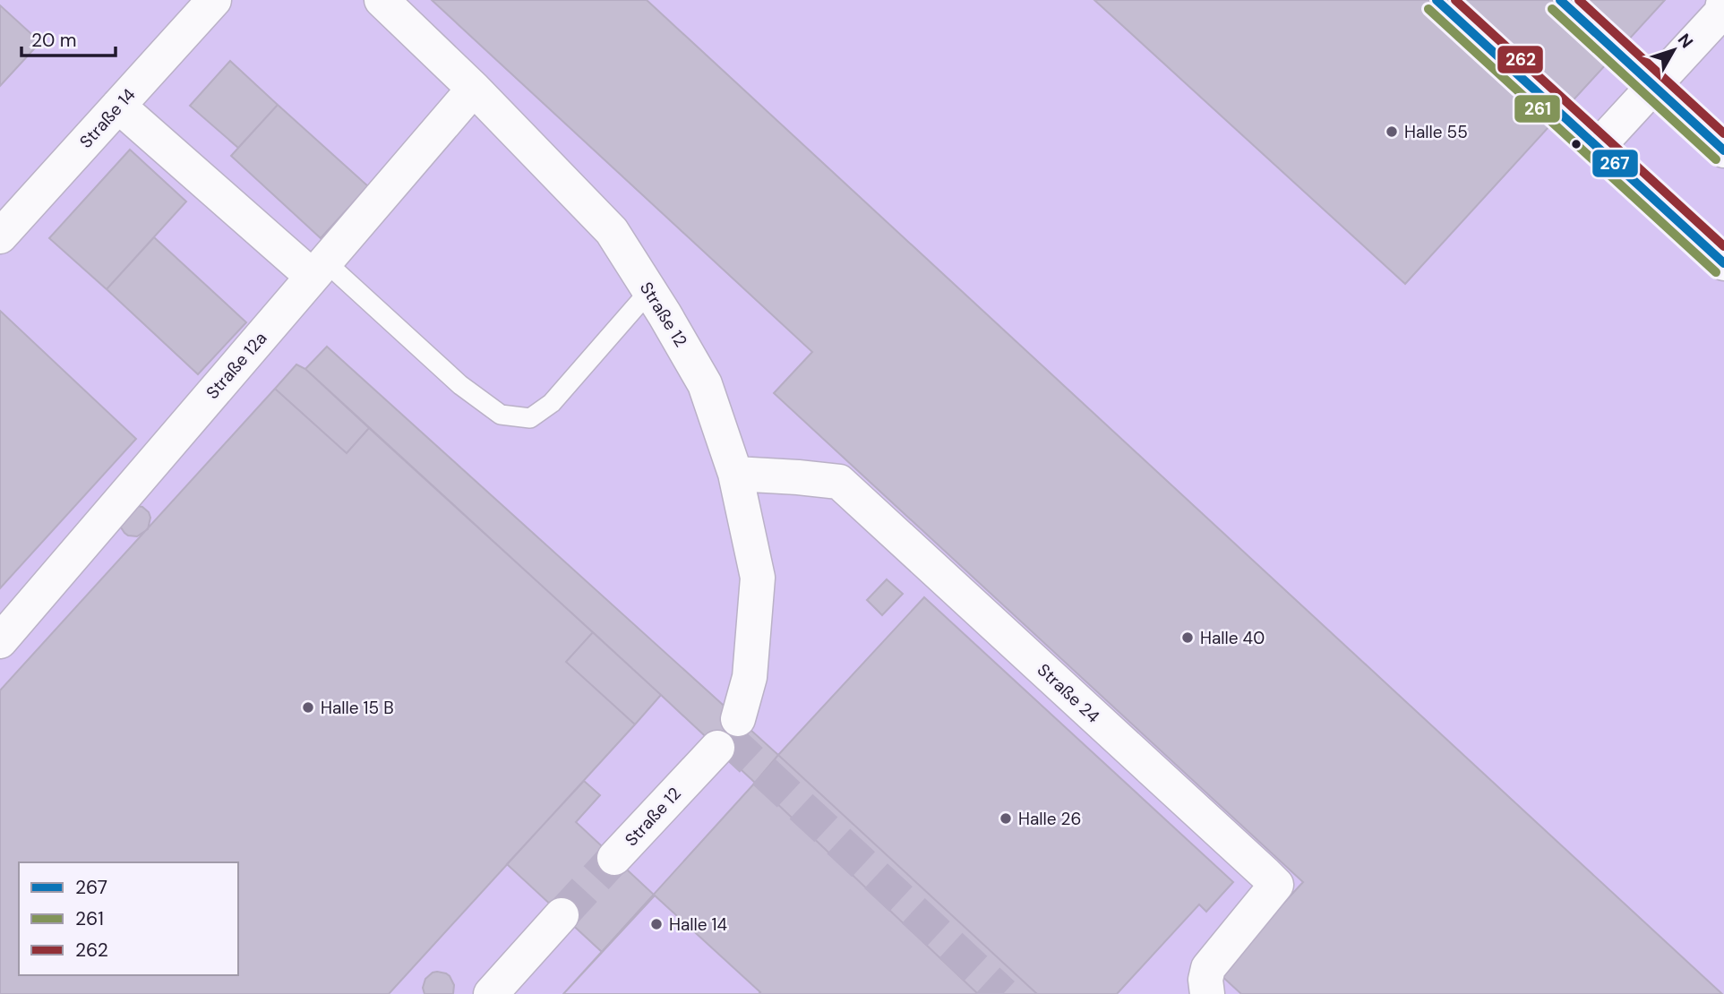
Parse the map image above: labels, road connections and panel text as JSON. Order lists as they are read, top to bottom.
{
  "streets": {
    "street": [
      "Straße 14",
      "Straße 12",
      "Straße 12a",
      "Straße 24"
    ]
  },
  "crossings": [
    ["Straße 12", "Straße 12a"],
    ["Straße 12", "Straße 24"]
  ],
  "places": [
    "Halle 55",
    "Halle 40",
    "Halle 15 B",
    "Halle 26",
    "Halle 14"
  ],
  "lines": ["transit line 267", "transit line 262", "transit line 261"],
  "legend": ["267", "261", "262"],
  "scale_bar": "20 m",
  "north": "top right"
}
